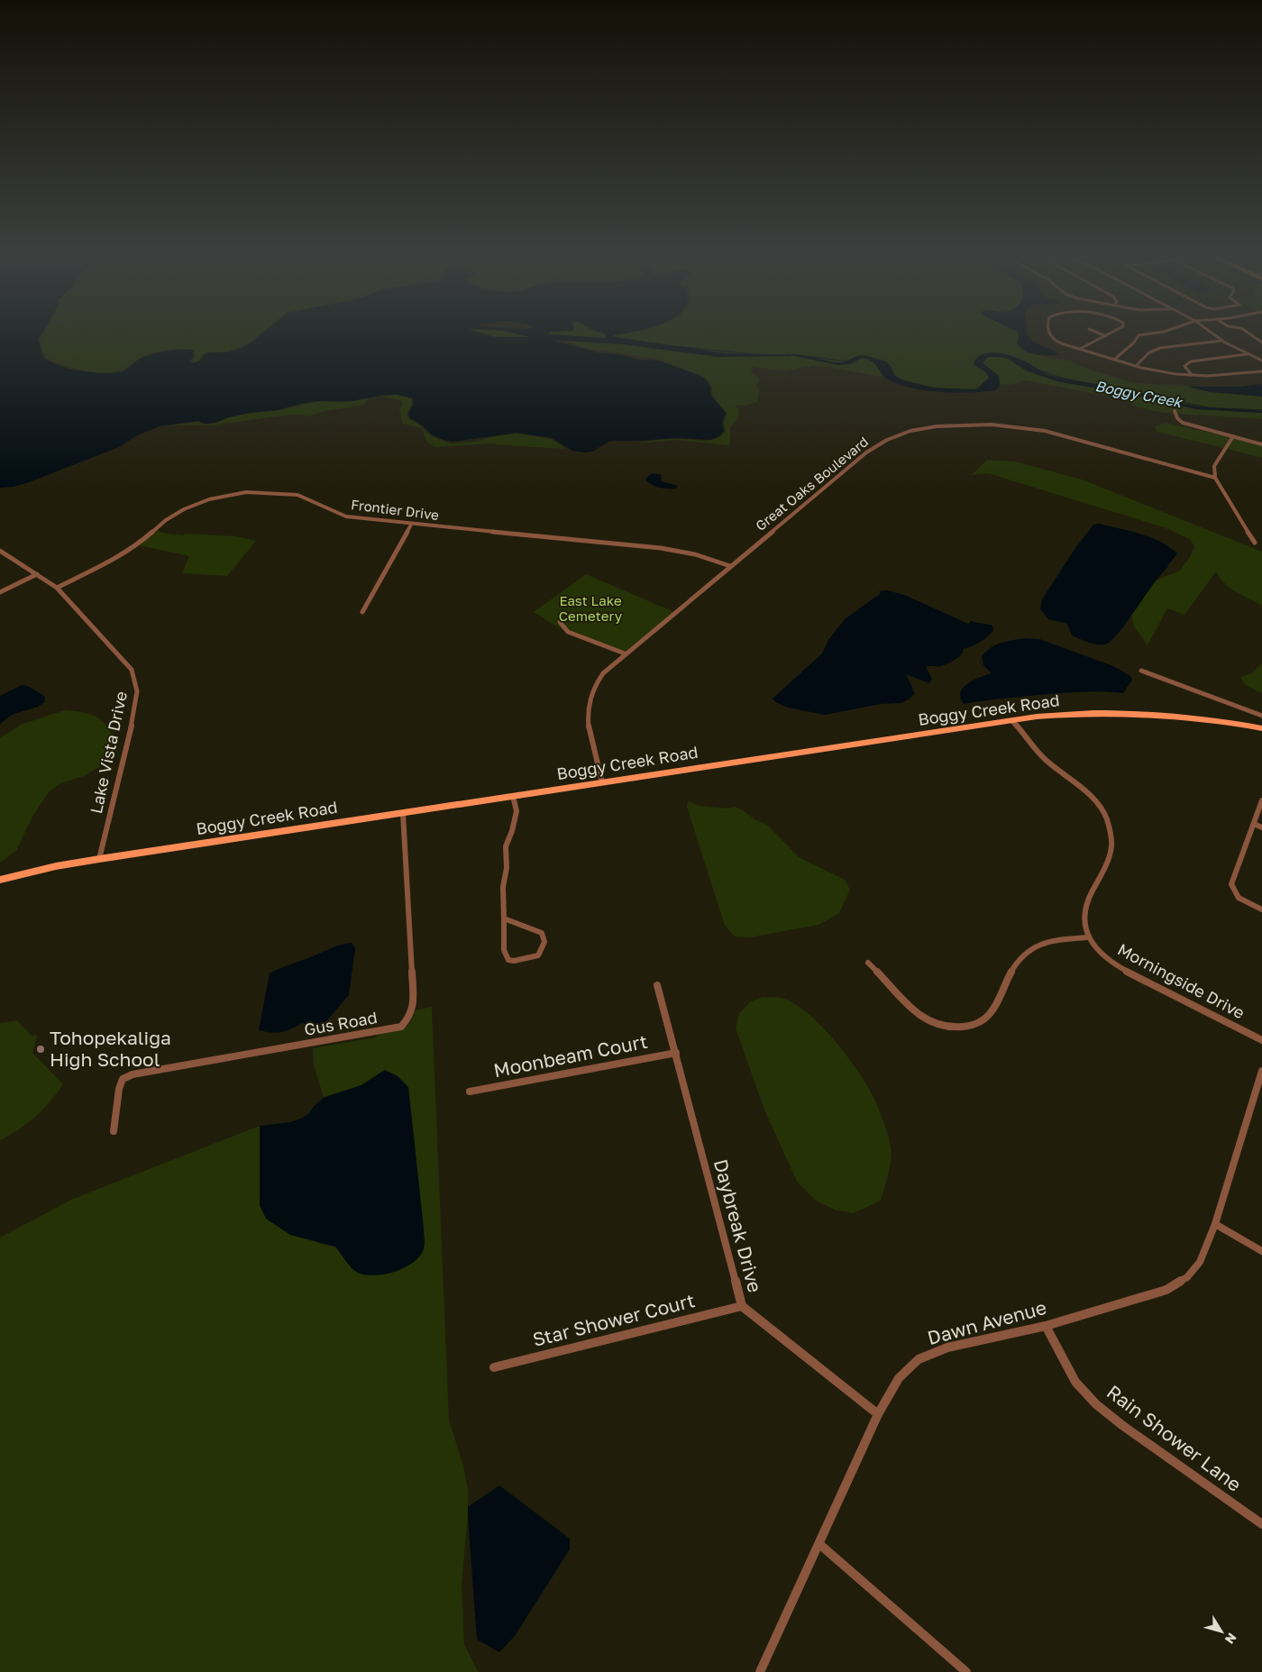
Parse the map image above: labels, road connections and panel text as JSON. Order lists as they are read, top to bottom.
{
  "streets": {
    "main road": ["Boggy Creek Road"],
    "street": [
      "Great Oaks Boulevard",
      "Frontier Drive",
      "Lake Vista Drive",
      "Morningside Drive",
      "Gus Road",
      "Moonbeam Court",
      "Daybreak Drive",
      "Star Shower Court",
      "Dawn Avenue",
      "Rain Shower Lane"
    ]
  },
  "crossings": [
    ["Great Oaks Boulevard", "Frontier Drive"],
    ["Great Oaks Boulevard", "Boggy Creek Road"],
    ["Frontier Drive", "Lake Vista Drive"],
    ["Boggy Creek Road", "Lake Vista Drive"],
    ["Boggy Creek Road", "Gus Road"],
    ["Moonbeam Court", "Daybreak Drive"],
    ["Daybreak Drive", "Star Shower Court"],
    ["Daybreak Drive", "Dawn Avenue"],
    ["Dawn Avenue", "Rain Shower Lane"]
  ],
  "water": ["Boggy Creek"],
  "parks": ["East Lake Cemetery"],
  "places": ["Tohopekaliga High School"],
  "north": "bottom right"
}
